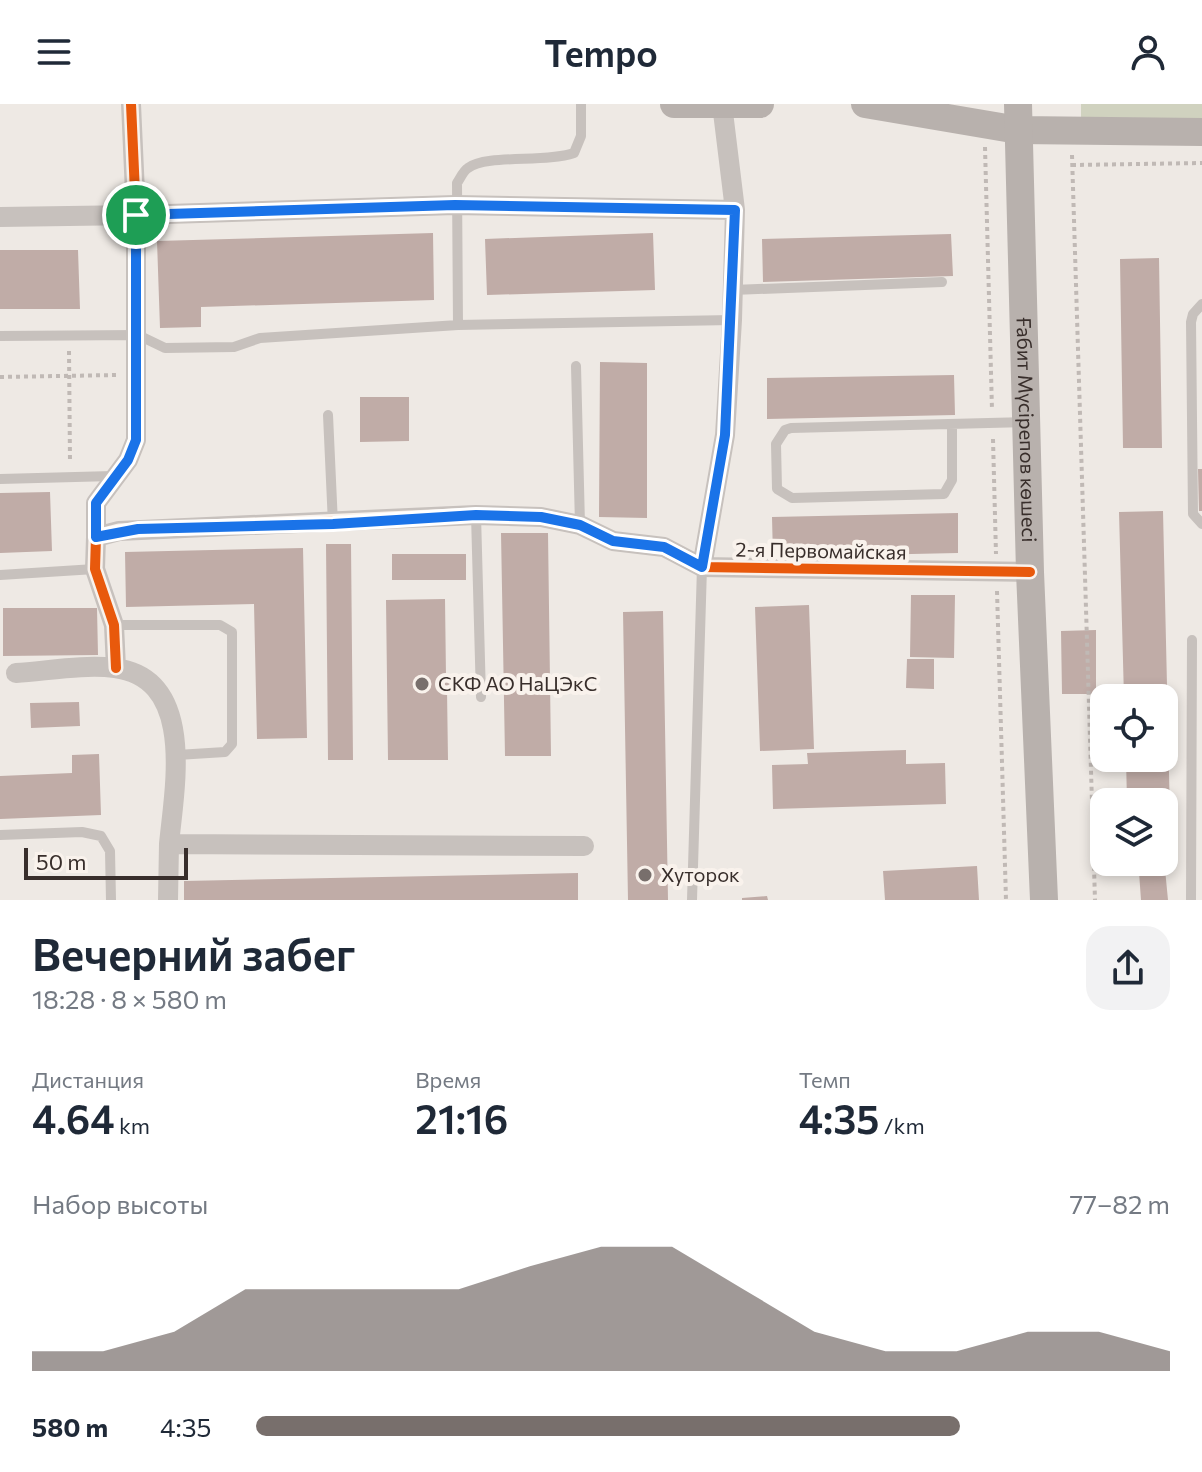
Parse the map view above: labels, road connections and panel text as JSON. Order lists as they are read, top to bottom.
{
  "streets": {
    "main road": ["Ғабит Мүсірепов көшесі"],
    "street": ["2-я Первомайская"]
  },
  "crossings": [
    ["Ғабит Мүсірепов көшесі", "2-я Первомайская"]
  ],
  "places": ["СКФ АО НаЦЭкС", "Хуторок"],
  "scale_bar": "50 m",
  "page": {
    "header": "Tempo",
    "scale": "50 m",
    "heading": ["Вечерний забег", "18:28 · 8 × 580 m"],
    "stats": [
      ["Дистанция", "4.64 km"],
      ["Время", "21:16"],
      ["Темп", "4:35 /km"]
    ],
    "chart": ["Набор высоты", "77–82 m"],
    "list": [
      {
        "name": "580 m",
        "note": "4:35"
      }
    ]
  }
}
